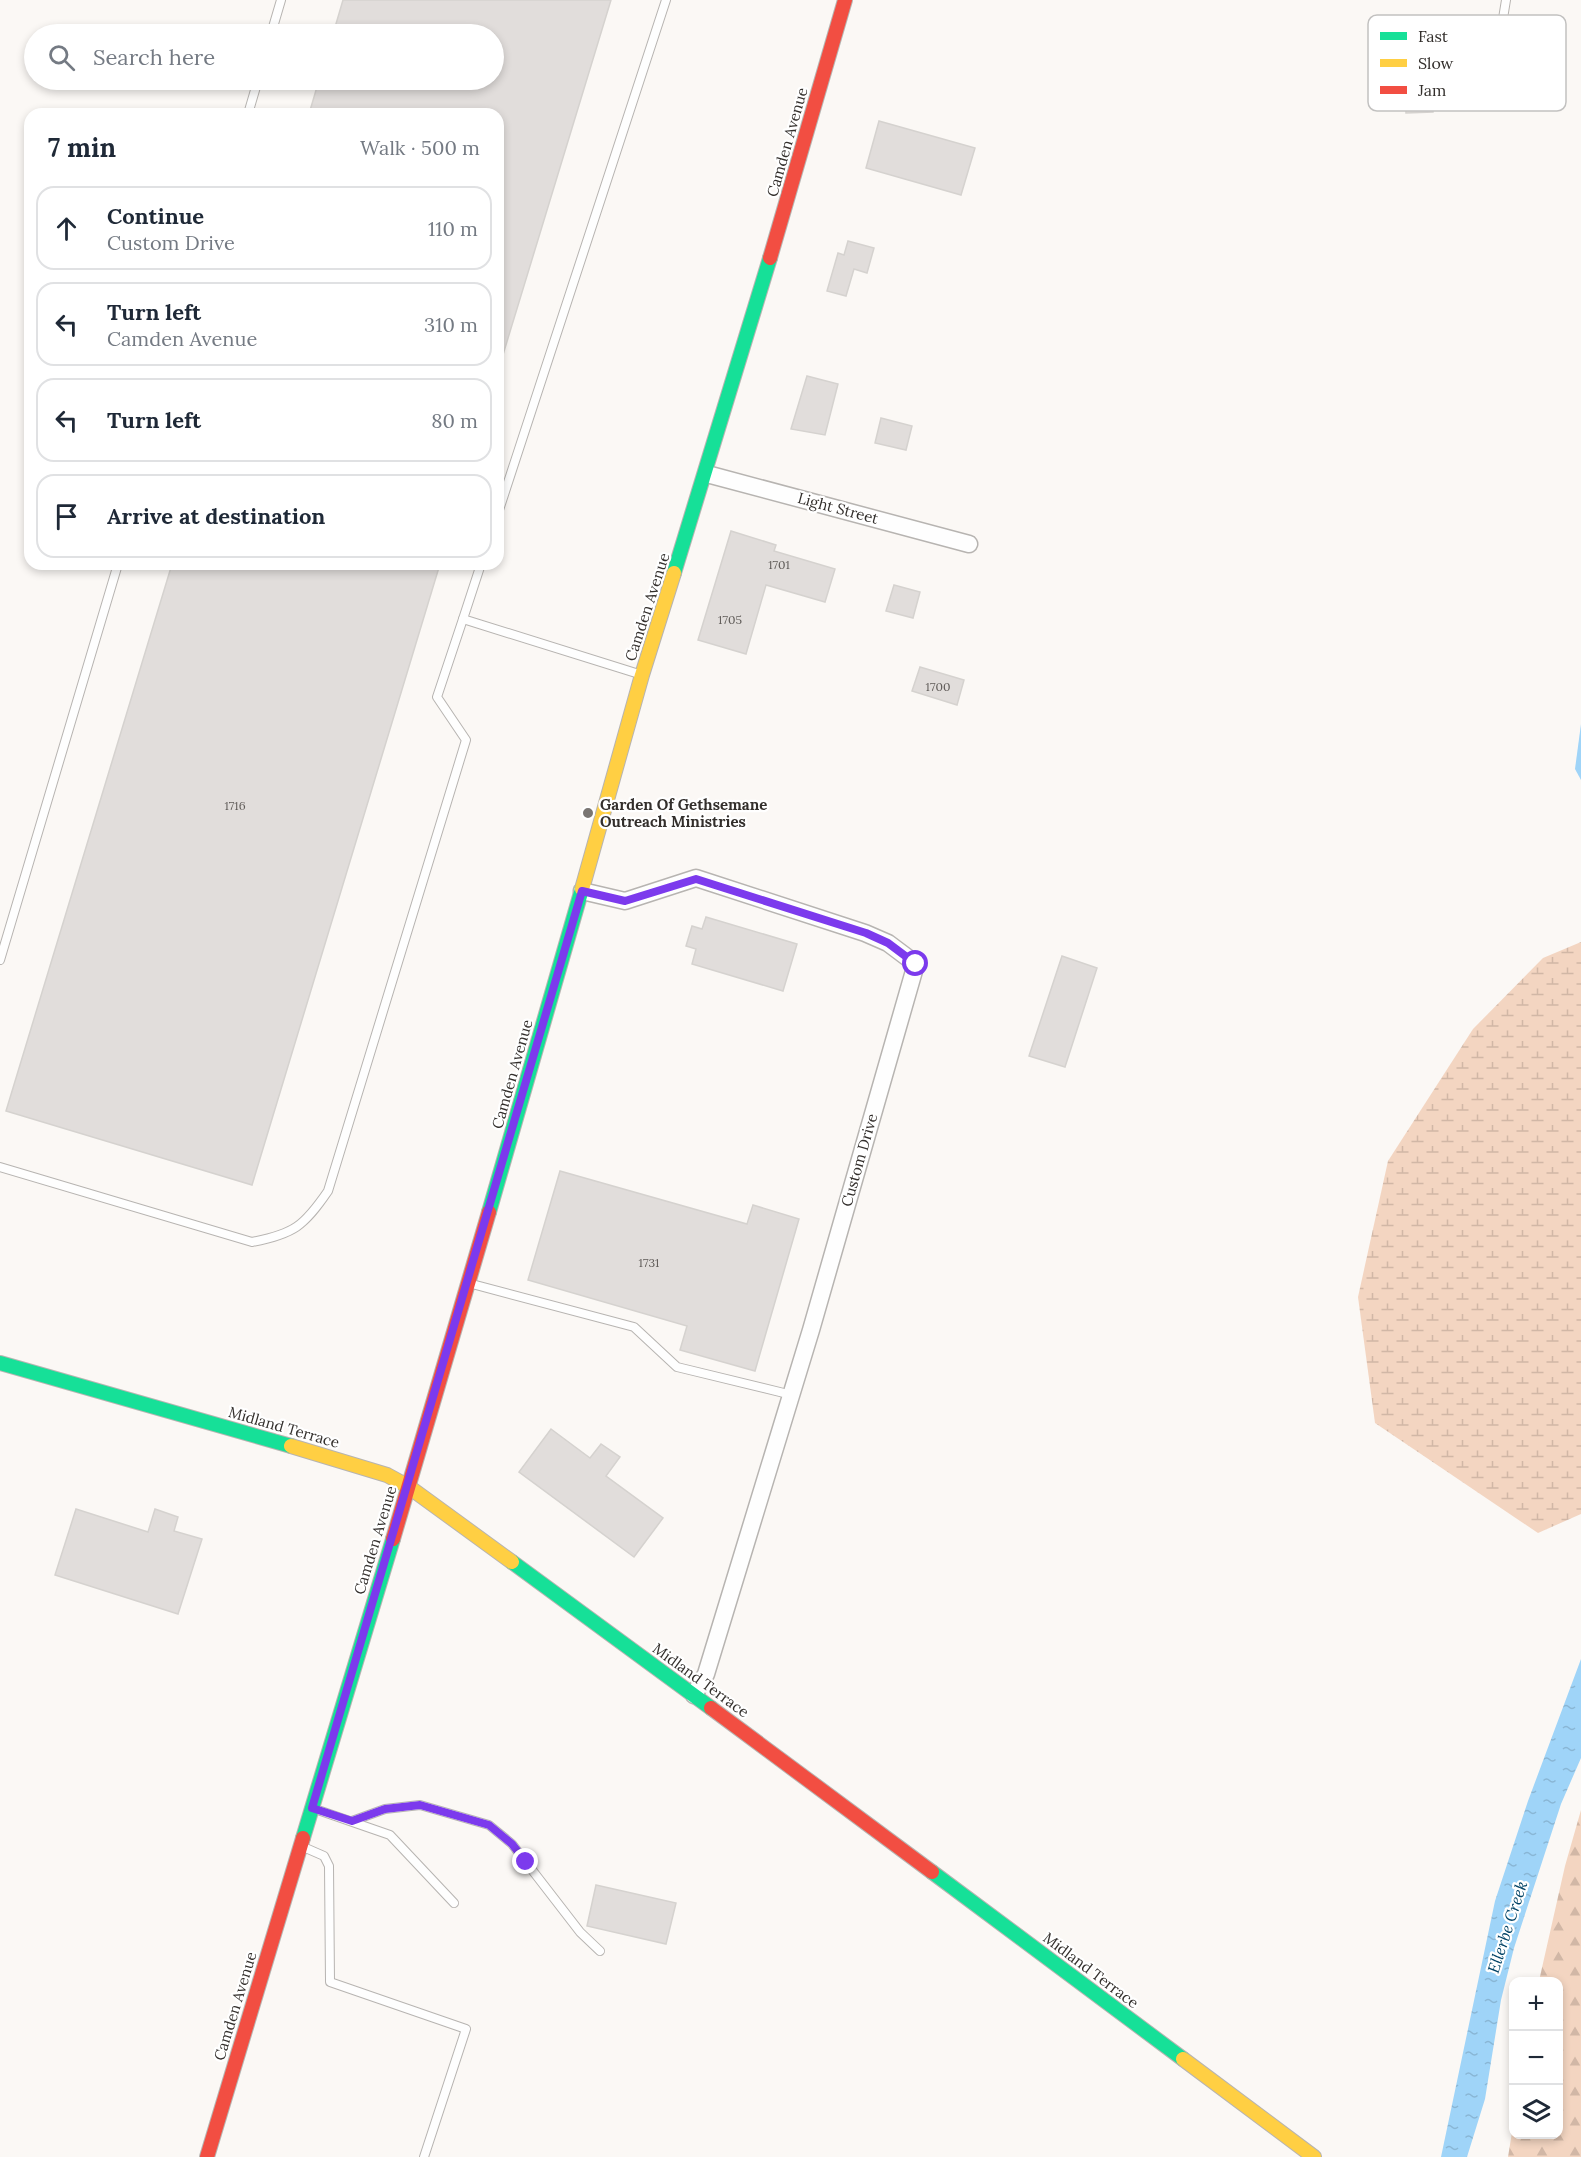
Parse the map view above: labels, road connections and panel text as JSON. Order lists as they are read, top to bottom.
{
  "streets": {
    "street": [
      "Camden Avenue",
      "Light Street",
      "Custom Drive",
      "Midland Terrace"
    ]
  },
  "crossings": [
    ["Camden Avenue", "Light Street"],
    ["Camden Avenue", "Custom Drive"],
    ["Camden Avenue", "Midland Terrace"],
    ["Custom Drive", "Midland Terrace"]
  ],
  "water": ["Ellerbe Creek"],
  "places": ["Garden Of Gethsemane Outreach Ministries"],
  "house_numbers": [
    "1701",
    "1705",
    "1700",
    "1716",
    "1731"
  ],
  "legend": ["Fast", "Slow", "Jam"],
  "page": {
    "search": "Search here",
    "heading": ["7 min", "Walk · 500 m"],
    "list": [
      ["Continue", "Custom Drive", "110 m"],
      ["Turn left", "Camden Avenue", "310 m"],
      ["Turn left", "80 m"],
      "Arrive at destination"
    ],
    "map_buttons": ["+", "−"]
  }
}
